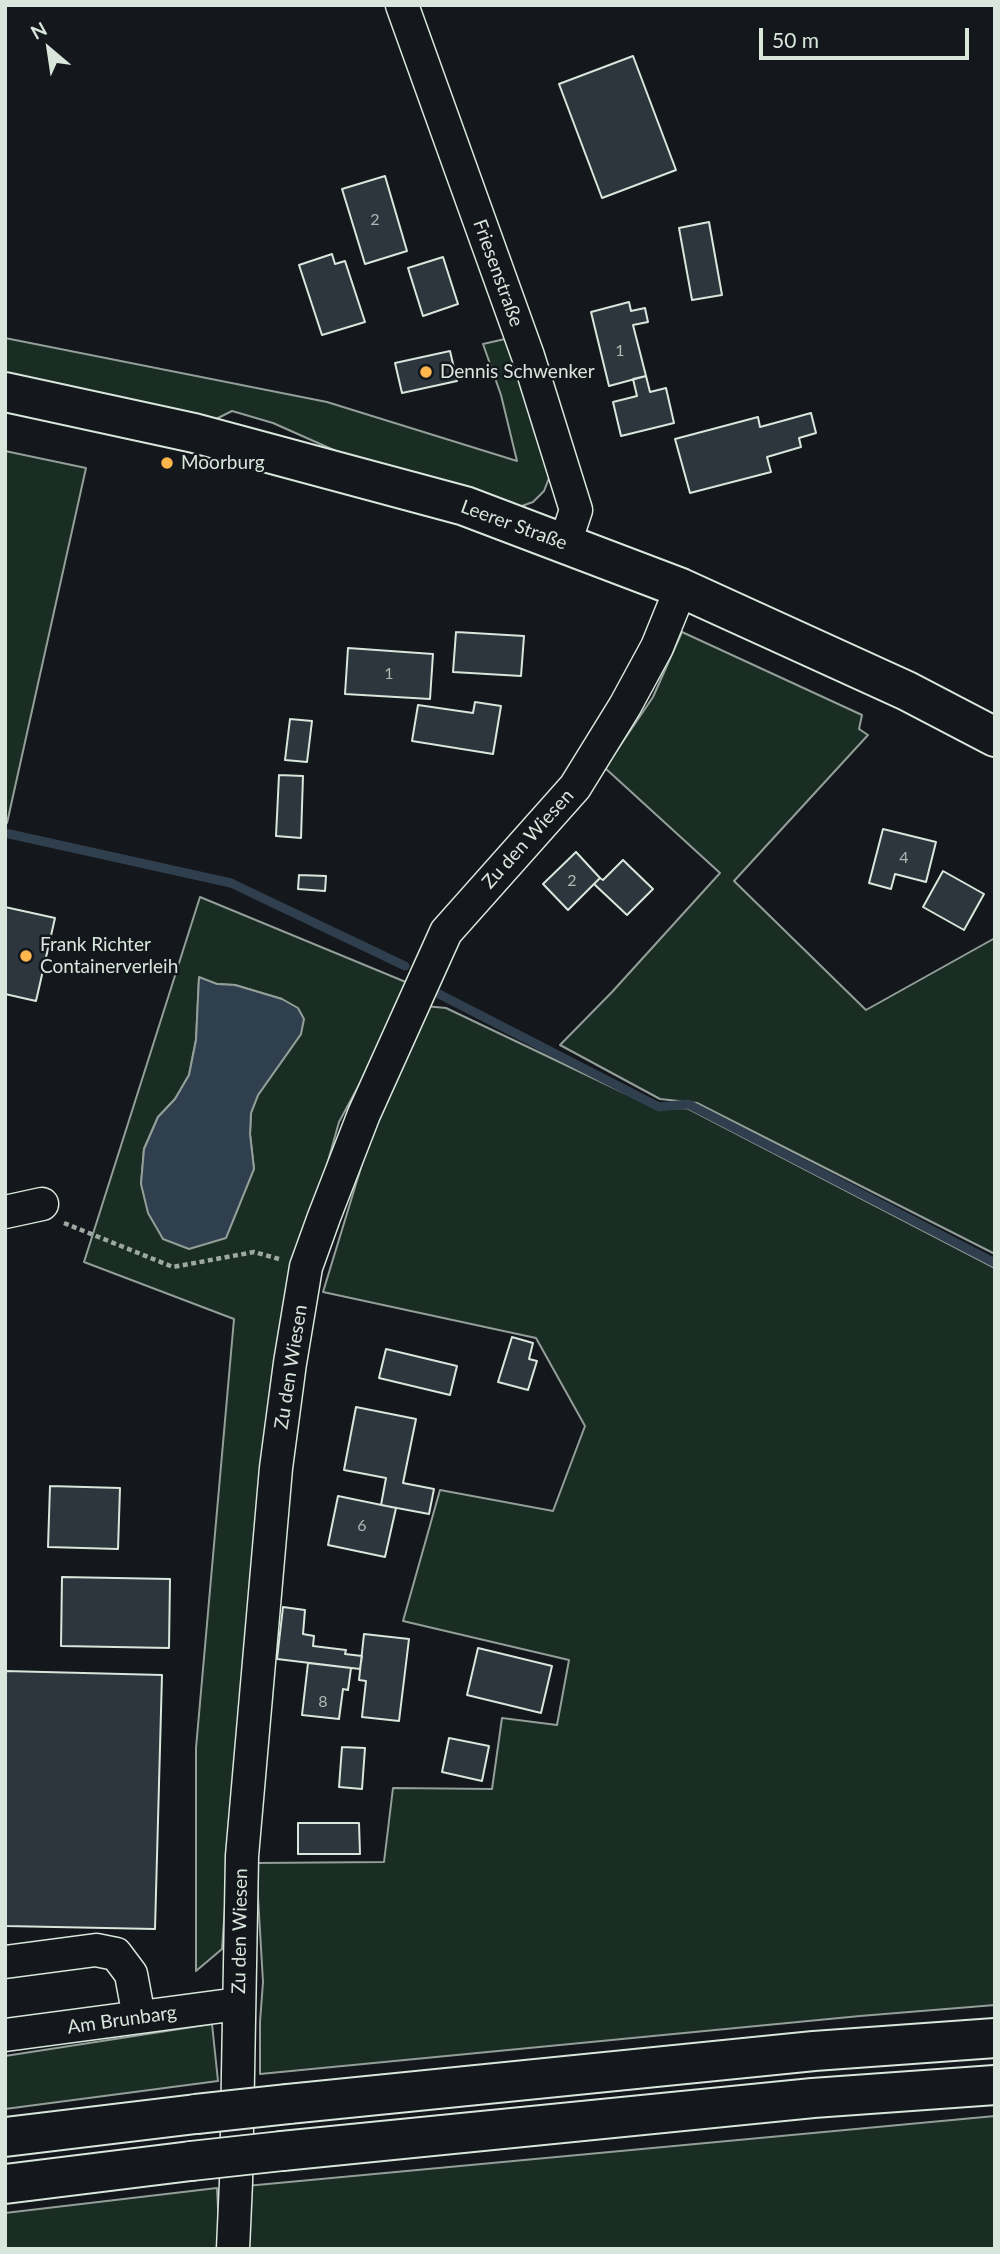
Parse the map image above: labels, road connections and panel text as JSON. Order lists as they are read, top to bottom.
{
  "streets": {
    "main road": ["Leerer Straße"],
    "street": ["Friesenstraße", "Zu den Wiesen", "Am Brunbarg"]
  },
  "crossings": [
    ["Friesenstraße", "Leerer Straße"],
    ["Leerer Straße", "Zu den Wiesen"],
    ["Zu den Wiesen", "Am Brunbarg"]
  ],
  "places": ["Dennis Schwenker", "Moorburg", "Frank Richter Containerverleih"],
  "house_numbers": [
    "2",
    "1",
    "1",
    "4",
    "2",
    "6",
    "8"
  ],
  "scale_bar": "50 m",
  "north": "top left"
}
